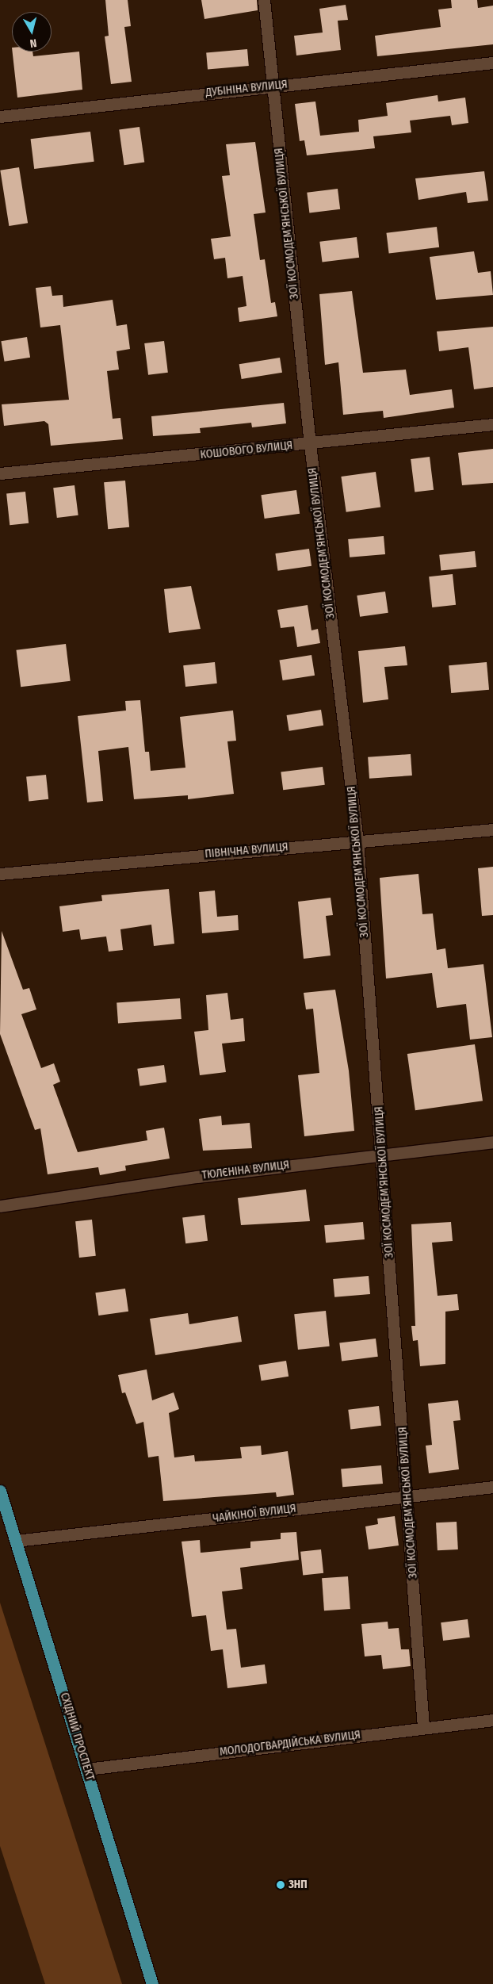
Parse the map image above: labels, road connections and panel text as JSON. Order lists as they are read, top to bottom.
{
  "streets": {
    "main road": ["СХІДНИЙ ПРОСПЕКТ"],
    "street": [
      "ДУБІНІНА ВУЛИЦЯ",
      "ЗОЇ КОСМОДЕМ’ЯНСЬКОЇ ВУЛИЦЯ",
      "КОШОВОГО ВУЛИЦЯ",
      "ПІВНІЧНА ВУЛИЦЯ",
      "ТЮЛЄНІНА ВУЛИЦЯ",
      "ЧАЙКІНОЇ ВУЛИЦЯ",
      "МОЛОДОГВАРДІЙСЬКА ВУЛИЦЯ"
    ]
  },
  "crossings": [
    ["ДУБІНІНА ВУЛИЦЯ", "ЗОЇ КОСМОДЕМ’ЯНСЬКОЇ ВУЛИЦЯ"],
    ["ЗОЇ КОСМОДЕМ’ЯНСЬКОЇ ВУЛИЦЯ", "КОШОВОГО ВУЛИЦЯ"],
    ["ЗОЇ КОСМОДЕМ’ЯНСЬКОЇ ВУЛИЦЯ", "ПІВНІЧНА ВУЛИЦЯ"],
    ["ЗОЇ КОСМОДЕМ’ЯНСЬКОЇ ВУЛИЦЯ", "ТЮЛЄНІНА ВУЛИЦЯ"],
    ["ЗОЇ КОСМОДЕМ’ЯНСЬКОЇ ВУЛИЦЯ", "ЧАЙКІНОЇ ВУЛИЦЯ"],
    ["ЗОЇ КОСМОДЕМ’ЯНСЬКОЇ ВУЛИЦЯ", "МОЛОДОГВАРДІЙСЬКА ВУЛИЦЯ"],
    ["ЧАЙКІНОЇ ВУЛИЦЯ", "СХІДНИЙ ПРОСПЕКТ"],
    ["СХІДНИЙ ПРОСПЕКТ", "МОЛОДОГВАРДІЙСЬКА ВУЛИЦЯ"]
  ],
  "places": ["ЗНП"],
  "north": "bottom"
}
